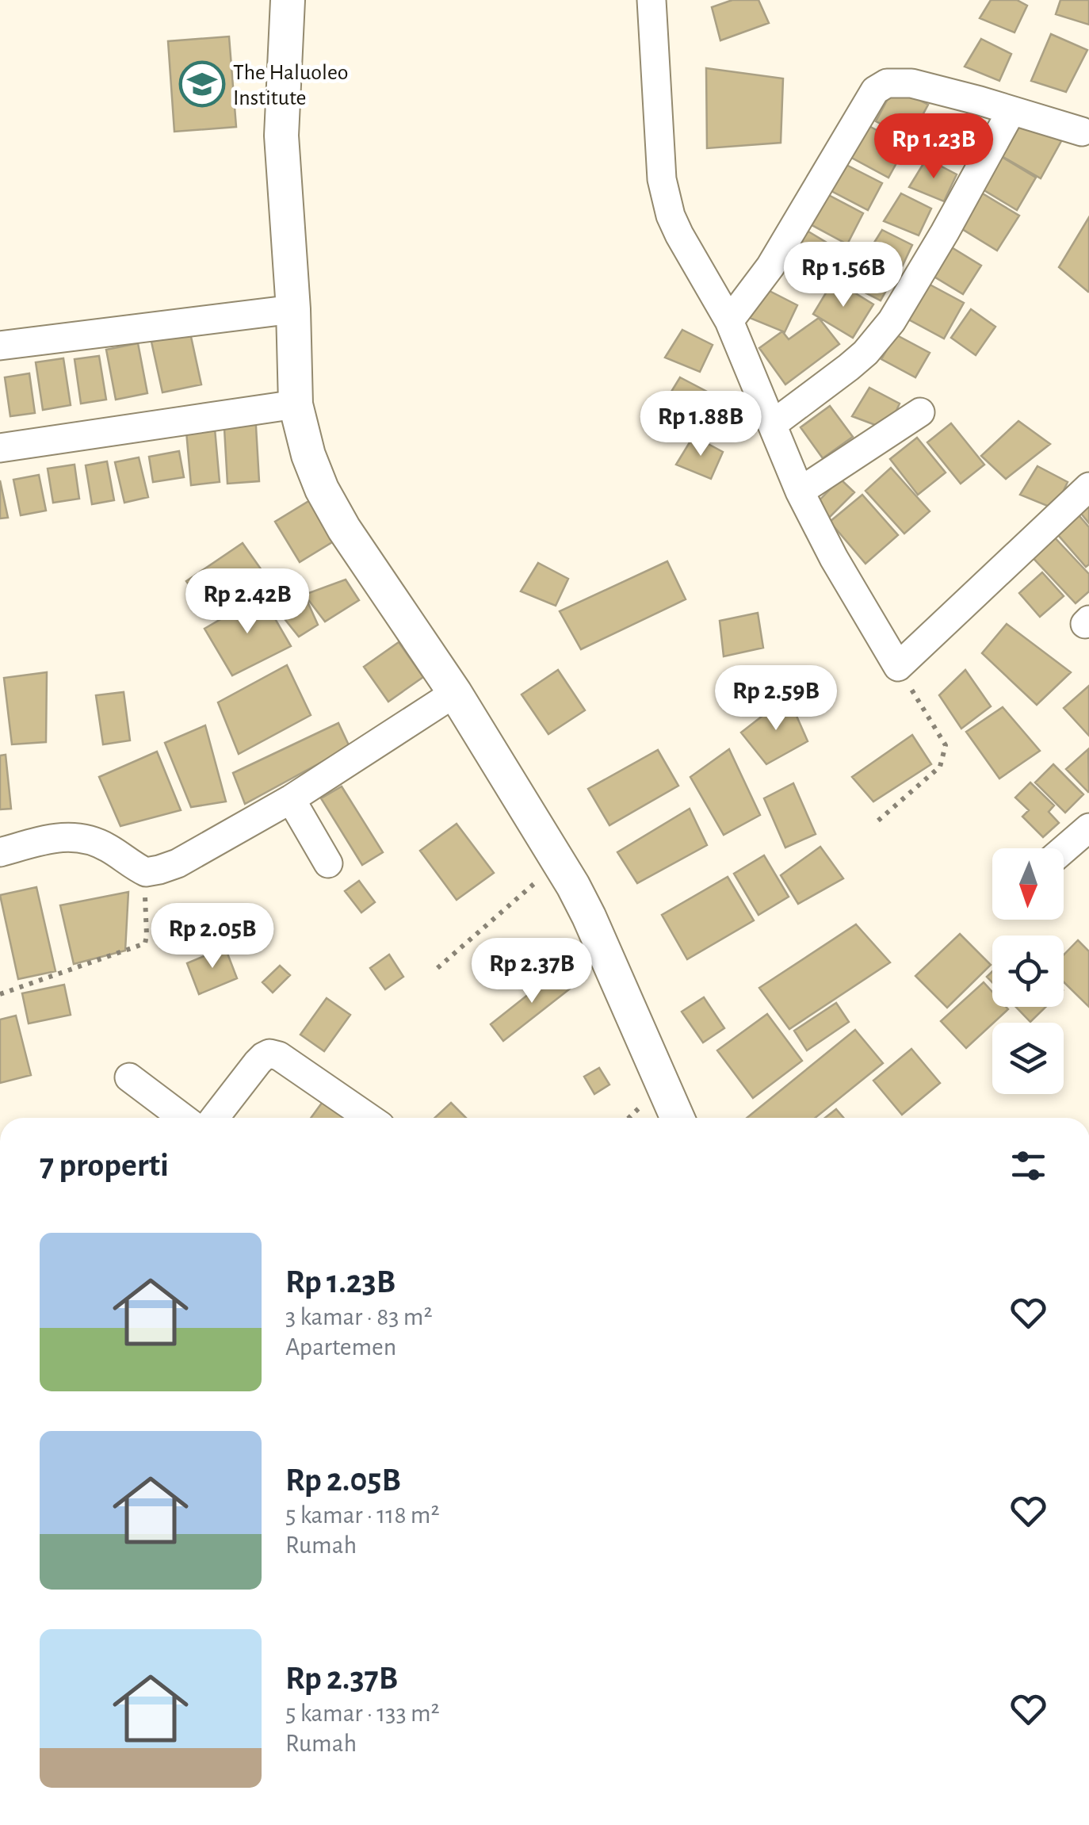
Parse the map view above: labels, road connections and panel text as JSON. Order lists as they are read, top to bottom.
{
  "places": {
    "school or university": ["The Haluoleo Institute"]
  },
  "north": "bottom",
  "page": {
    "price": [
      "Rp 1.23B",
      "Rp 1.56B",
      "Rp 1.88B",
      "Rp 2.42B",
      "Rp 2.59B",
      "Rp 2.05B",
      "Rp 2.37B"
    ],
    "heading": "7 properti",
    "list": [
      {
        "name": "Rp 1.23B",
        "note": "3 kamar · 83 m² · Apartemen"
      },
      {
        "name": "Rp 2.05B",
        "note": "5 kamar · 118 m² · Rumah"
      },
      {
        "name": "Rp 2.37B",
        "note": "5 kamar · 133 m² · Rumah"
      }
    ]
  }
}
